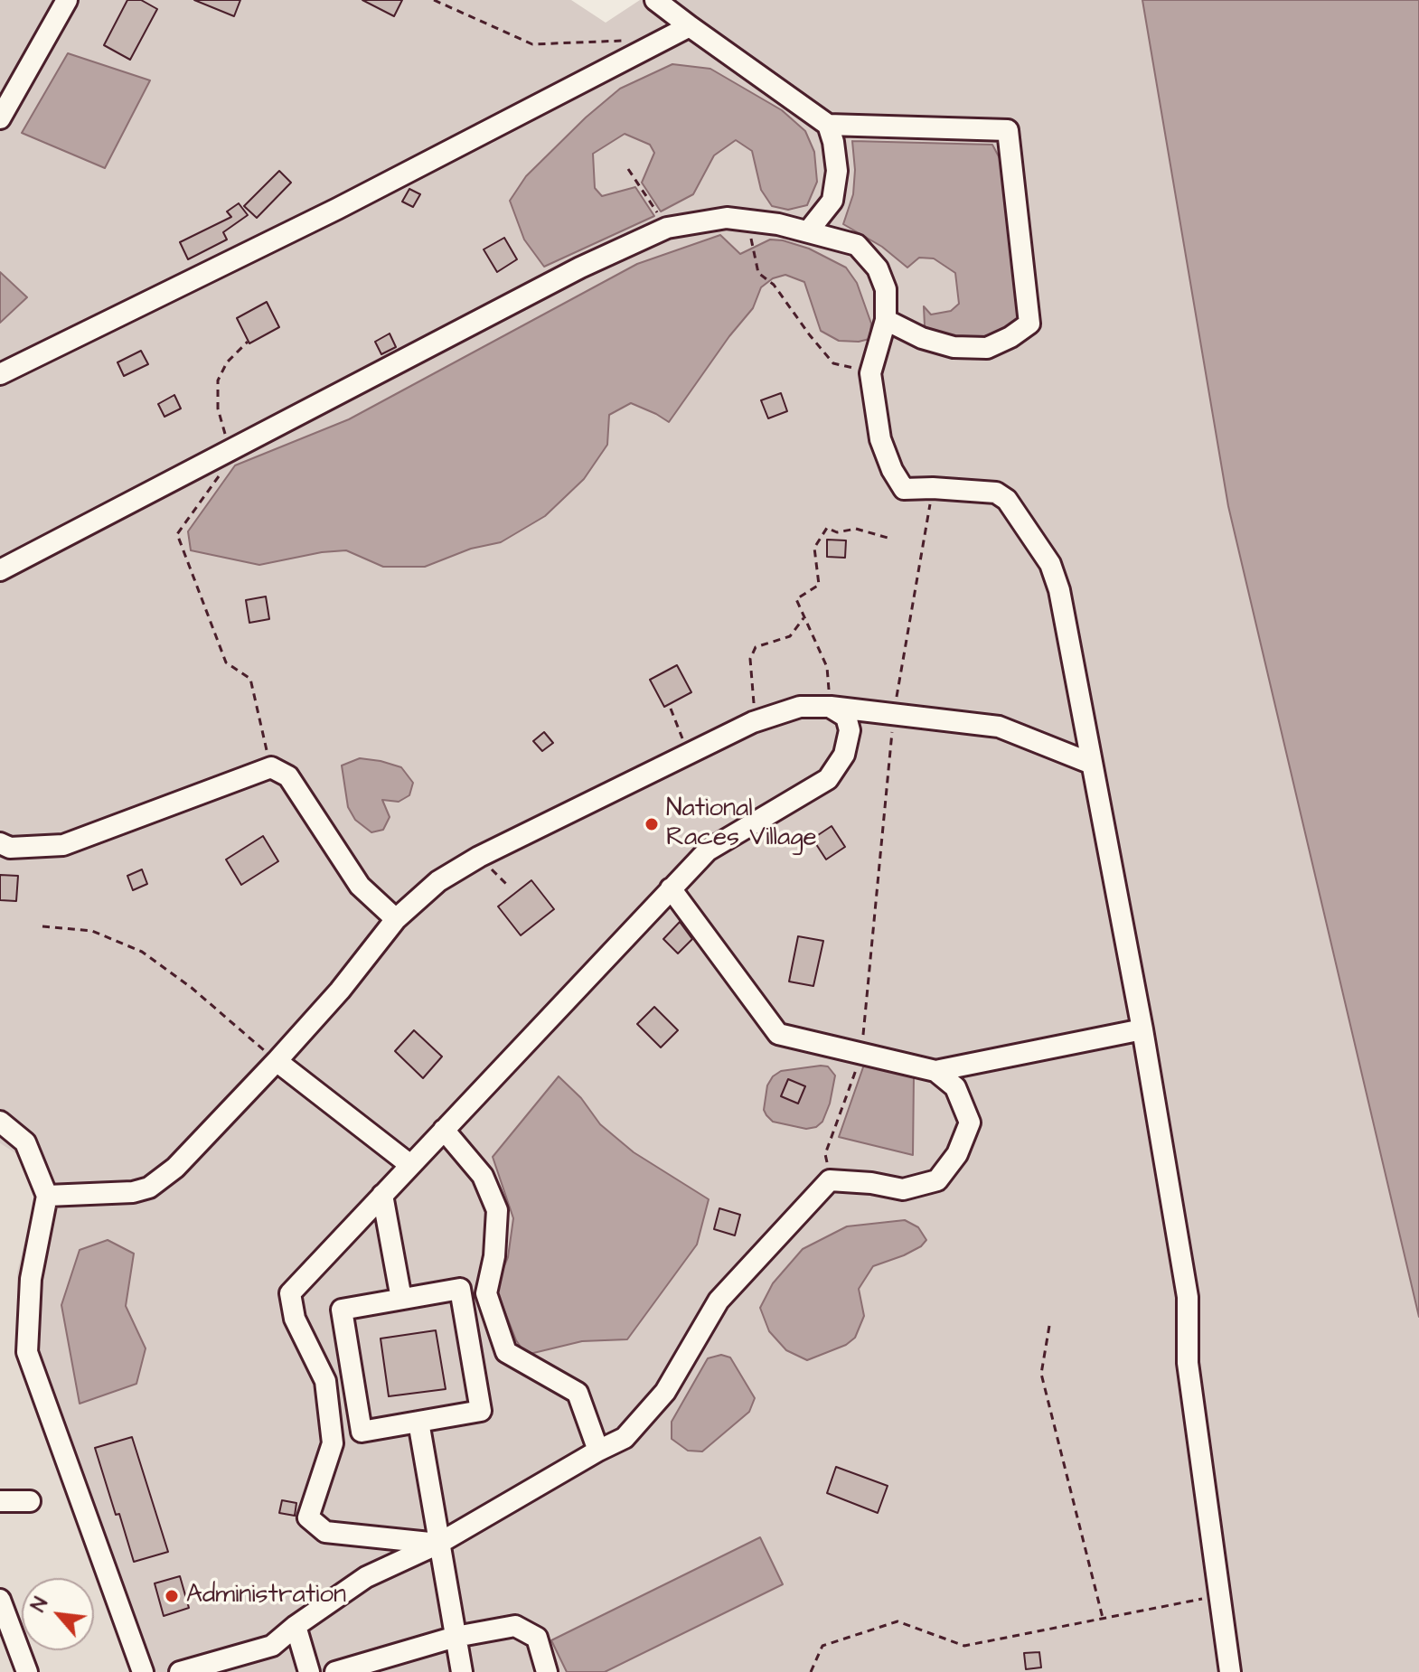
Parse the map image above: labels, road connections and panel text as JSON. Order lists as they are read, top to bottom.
{
  "places": ["National Races Village", "Administration"],
  "north": "top left"
}
